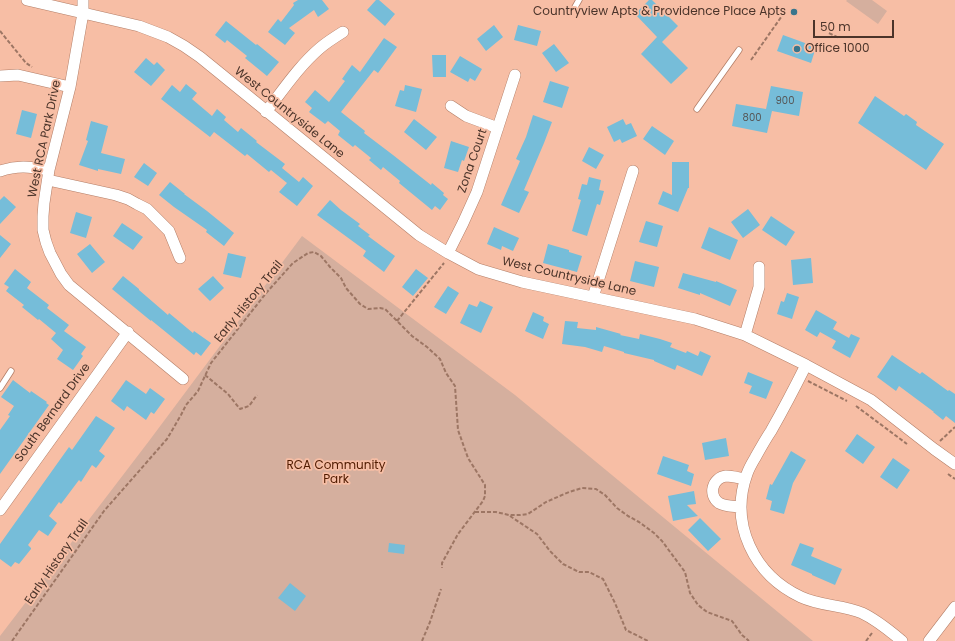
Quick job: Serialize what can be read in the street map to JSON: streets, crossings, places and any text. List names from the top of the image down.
{
  "streets": {
    "street": [
      "West Countryside Lane",
      "West RCA Park Drive",
      "Zona Court",
      "South Bernard Drive"
    ],
    "path": ["Early History Trail"]
  },
  "crossings": [
    ["West Countryside Lane", "West RCA Park Drive"],
    ["West Countryside Lane", "Zona Court"],
    ["West RCA Park Drive", "South Bernard Drive"]
  ],
  "parks": ["RCA Community Park"],
  "places": ["Countryview Apts & Providence Place Apts", "Office 1000"],
  "house_numbers": ["900", "800"],
  "scale_bar": "50 m"
}
